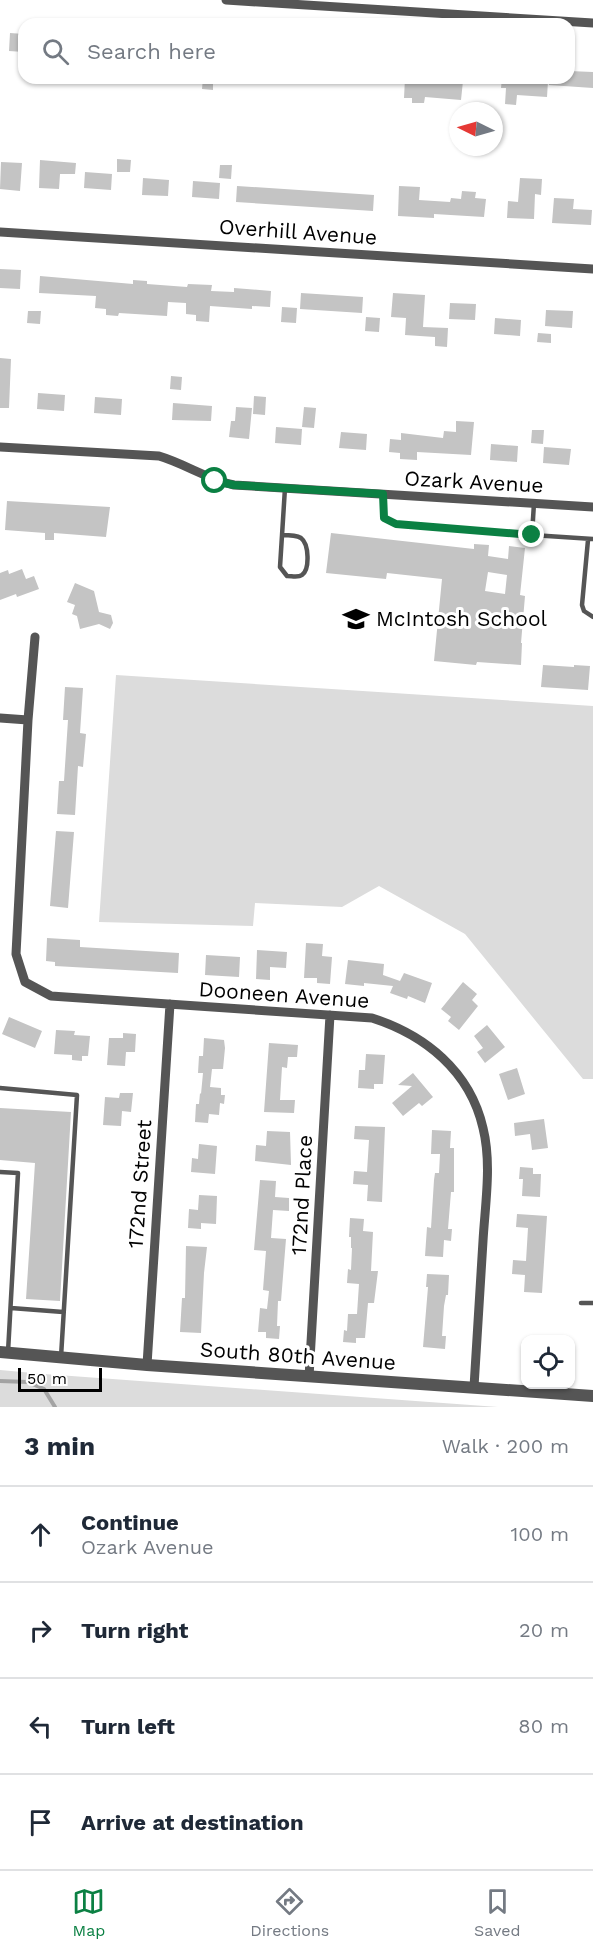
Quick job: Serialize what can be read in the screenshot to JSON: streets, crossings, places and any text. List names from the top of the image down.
{
  "streets": {
    "street": [
      "Overhill Avenue",
      "Ozark Avenue",
      "Dooneen Avenue",
      "172nd Street",
      "172nd Place",
      "South 80th Avenue"
    ]
  },
  "crossings": [
    ["Dooneen Avenue", "172nd Street"],
    ["Dooneen Avenue", "172nd Place"],
    ["Dooneen Avenue", "South 80th Avenue"],
    ["172nd Street", "South 80th Avenue"],
    ["172nd Place", "South 80th Avenue"]
  ],
  "places": {
    "school or university": ["McIntosh School"]
  },
  "scale_bar": "50 m",
  "north": "left",
  "page": {
    "search": "Search here",
    "scale": "50 m",
    "heading": ["3 min", "Walk · 200 m"],
    "list": [
      ["Continue", "Ozark Avenue", "100 m"],
      ["Turn right", "20 m"],
      ["Turn left", "80 m"],
      "Arrive at destination"
    ],
    "nav": ["Map", "Directions", "Saved"]
  }
}
